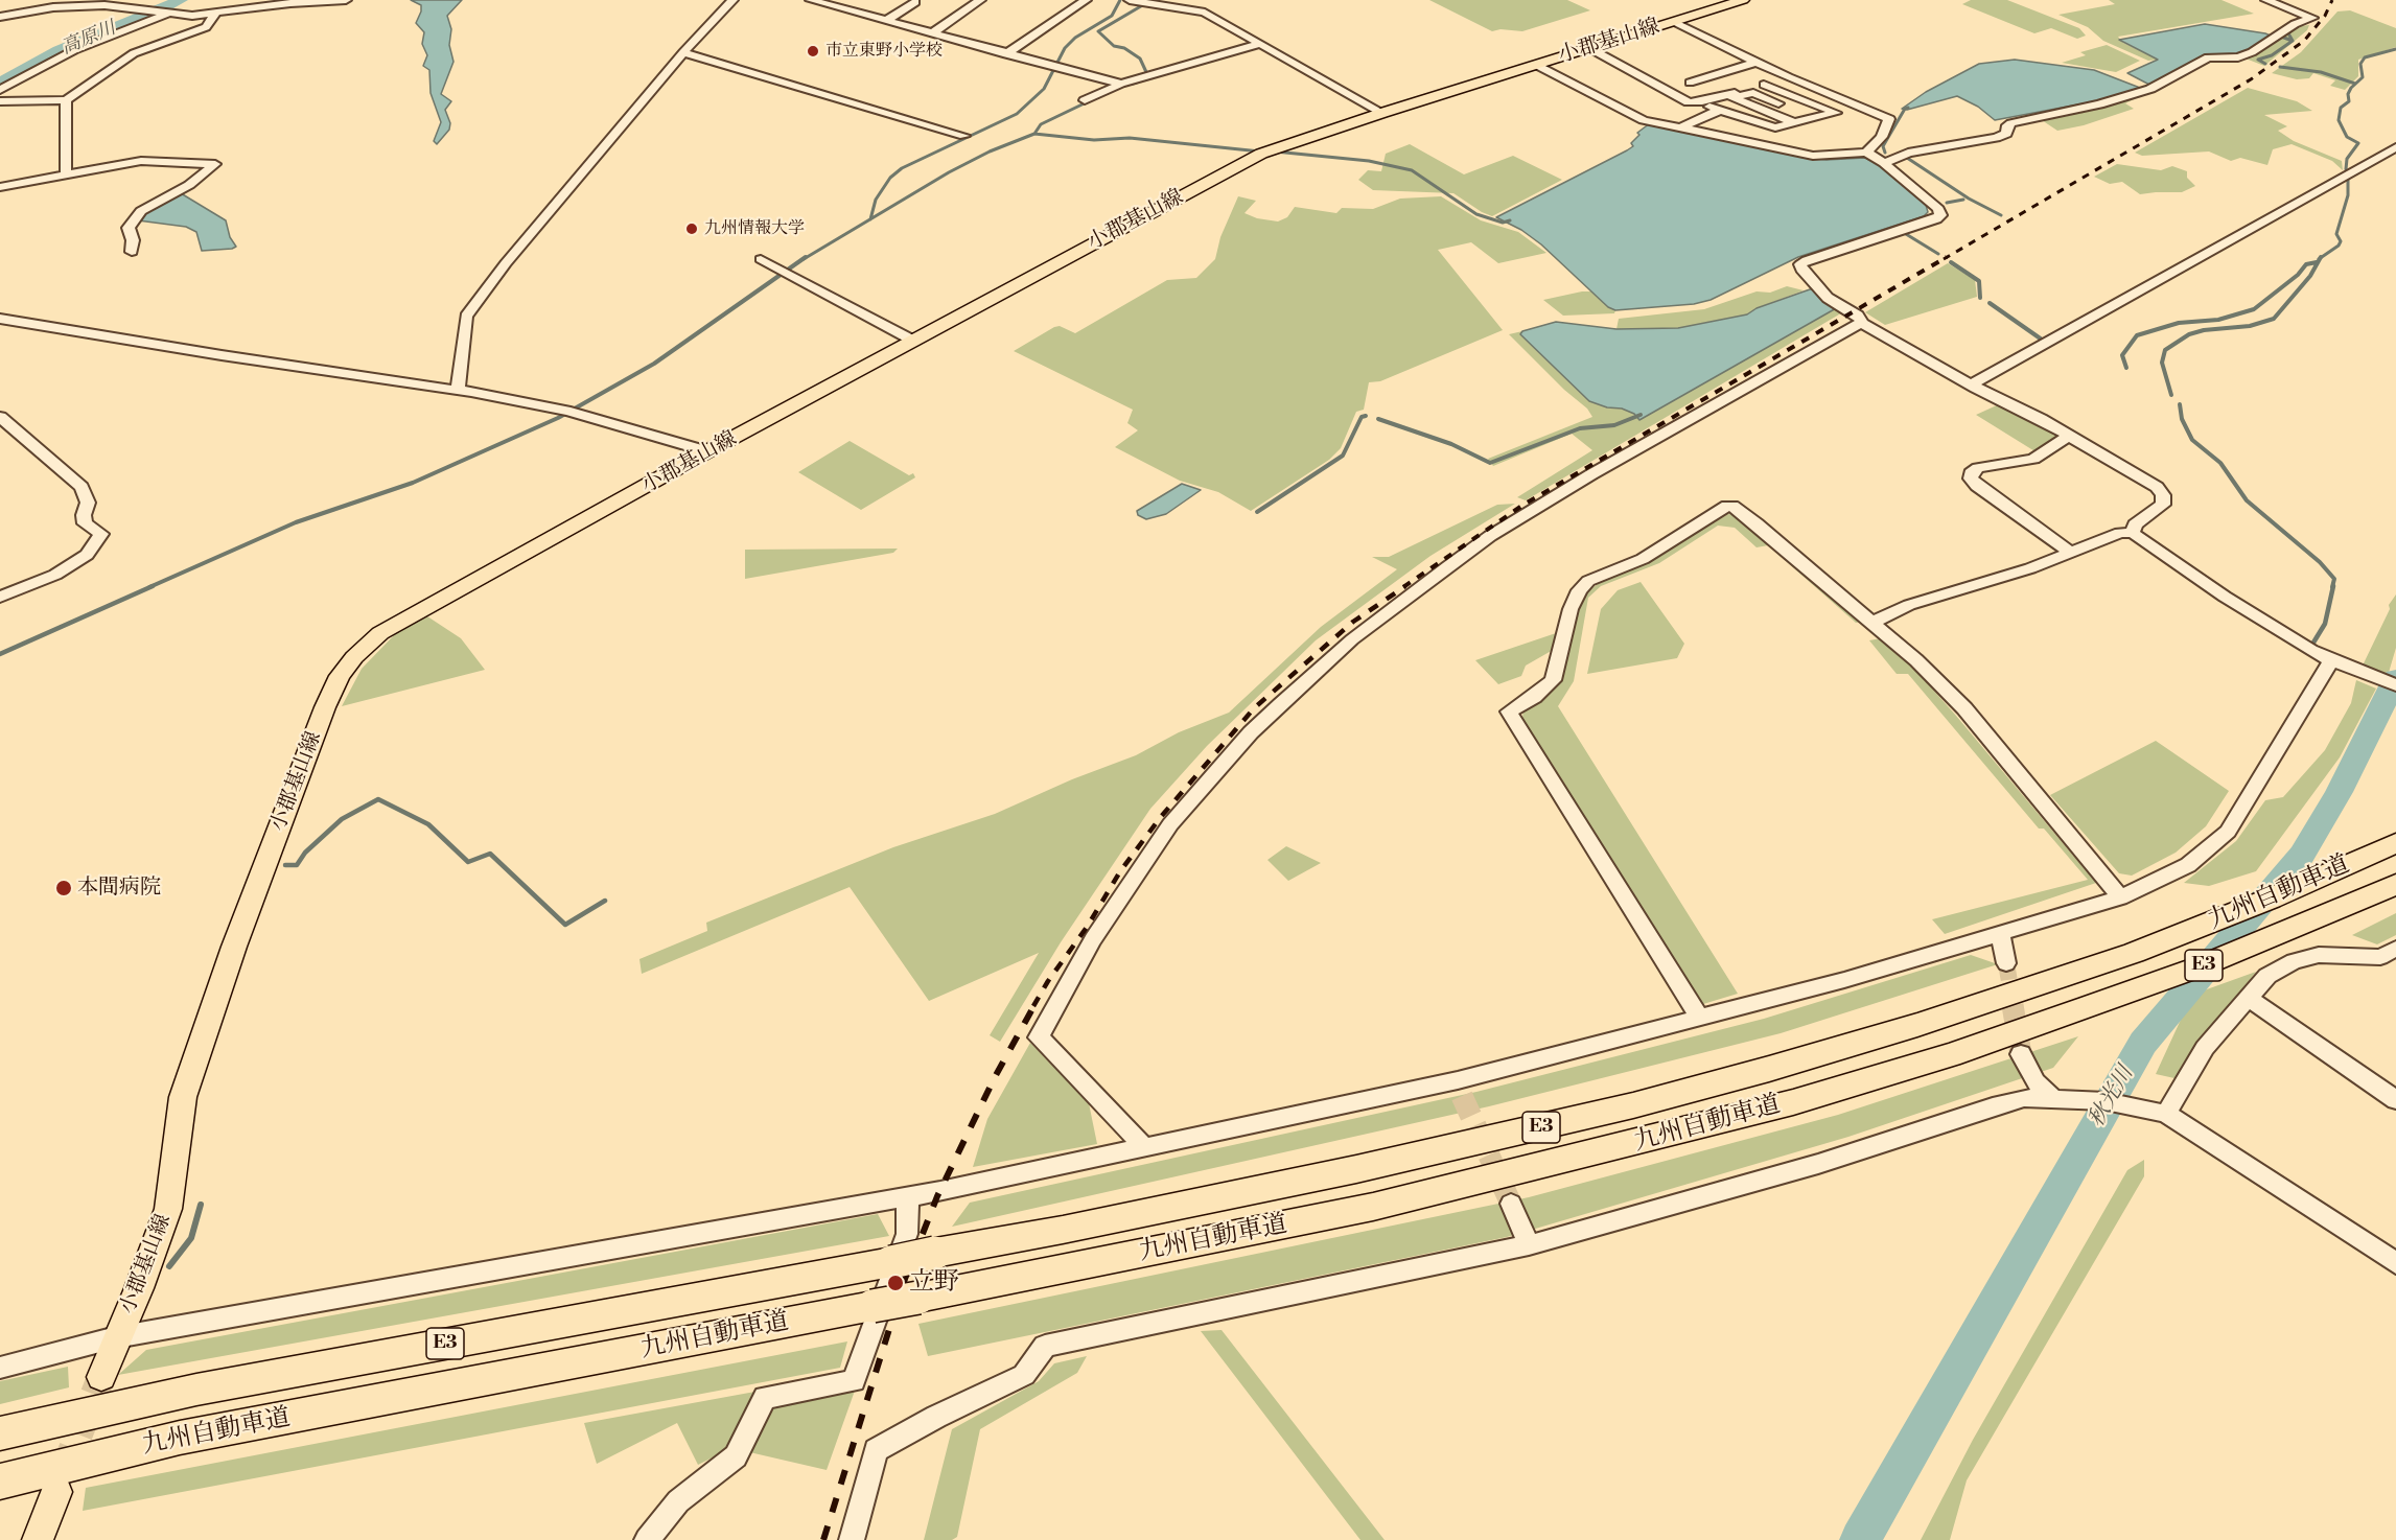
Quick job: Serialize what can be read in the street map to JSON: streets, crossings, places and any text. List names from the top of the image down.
{
  "streets": {
    "highway": ["九州自動車道", "E3"],
    "main road": ["小郡基山線"]
  },
  "water": ["高原川", "秋光川"],
  "places": [
    "市立東野小学校",
    "九州情報大学",
    "本間病院",
    "立野"
  ]
}
